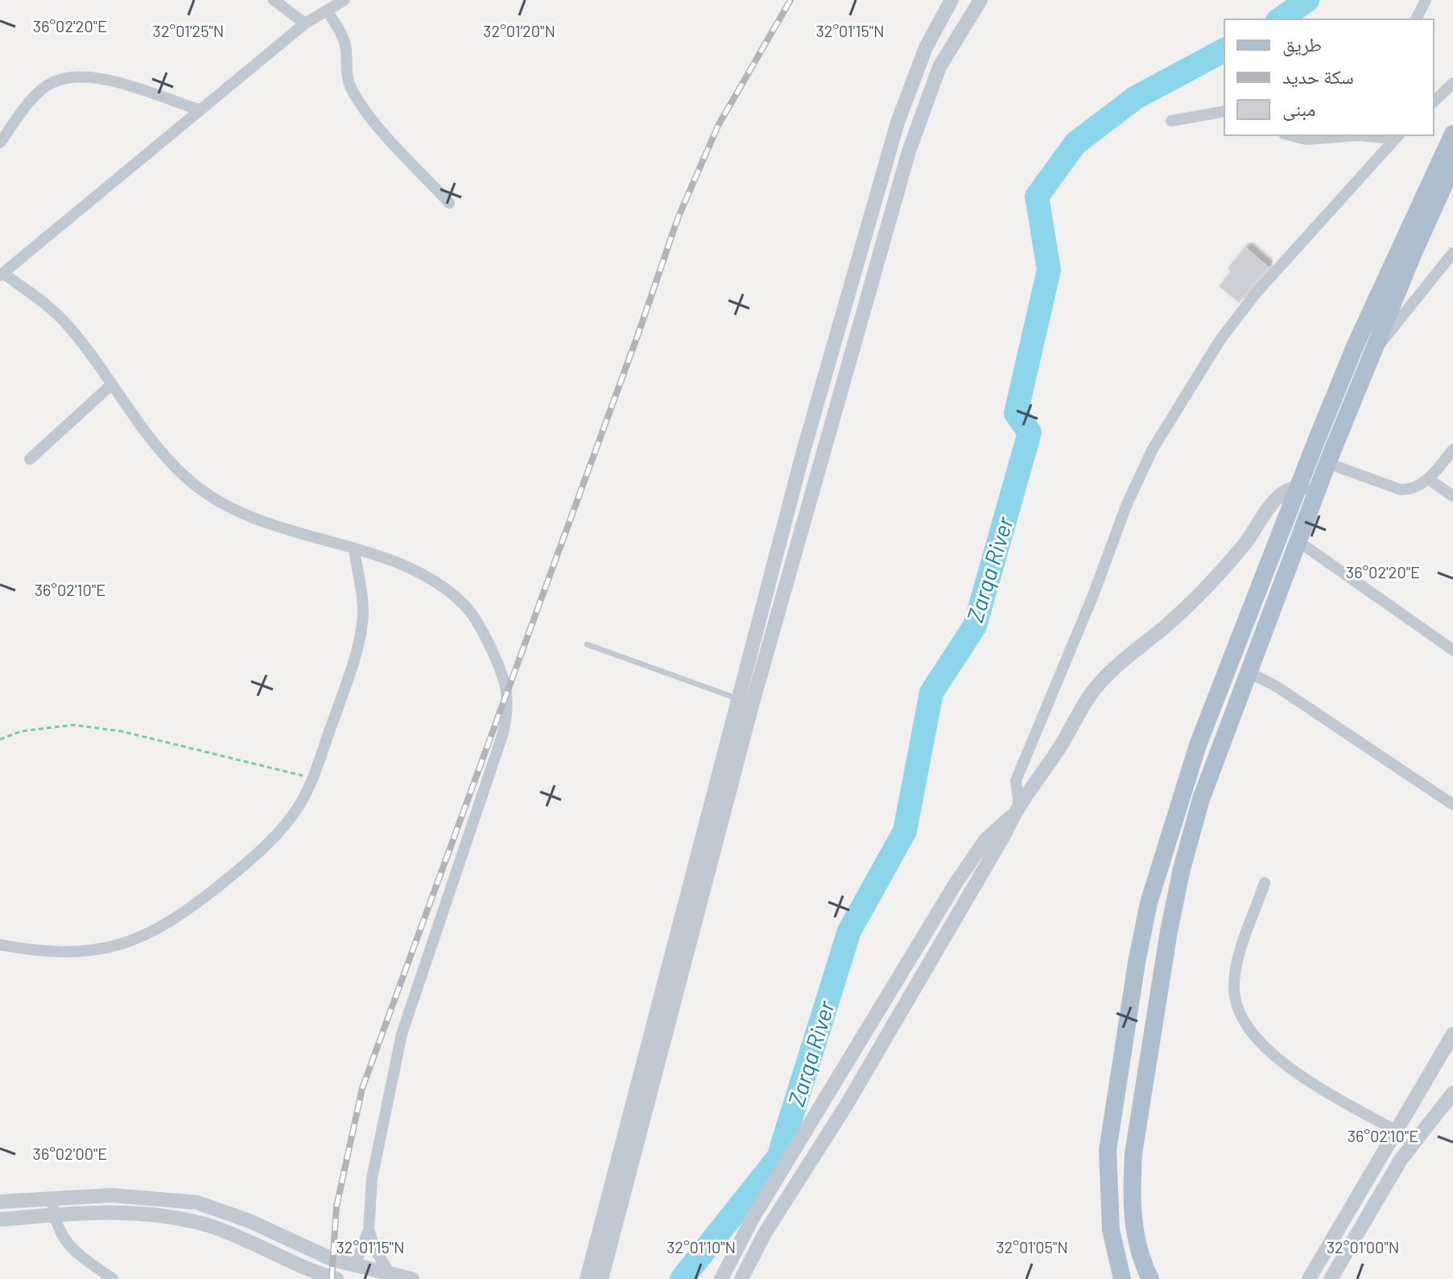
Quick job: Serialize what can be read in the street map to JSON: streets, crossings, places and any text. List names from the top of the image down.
{
  "water": ["Zarqa River"],
  "legend": ["طريق", "سكة حديد", "مبنى"],
  "coordinates": [
    "36°02'20\"E",
    "32°01'25\"N",
    "32°01'20\"N",
    "32°01'15\"N",
    "36°02'10\"E",
    "36°02'00\"E",
    "32°01'10\"N",
    "32°01'05\"N",
    "32°01'00\"N"
  ]
}
